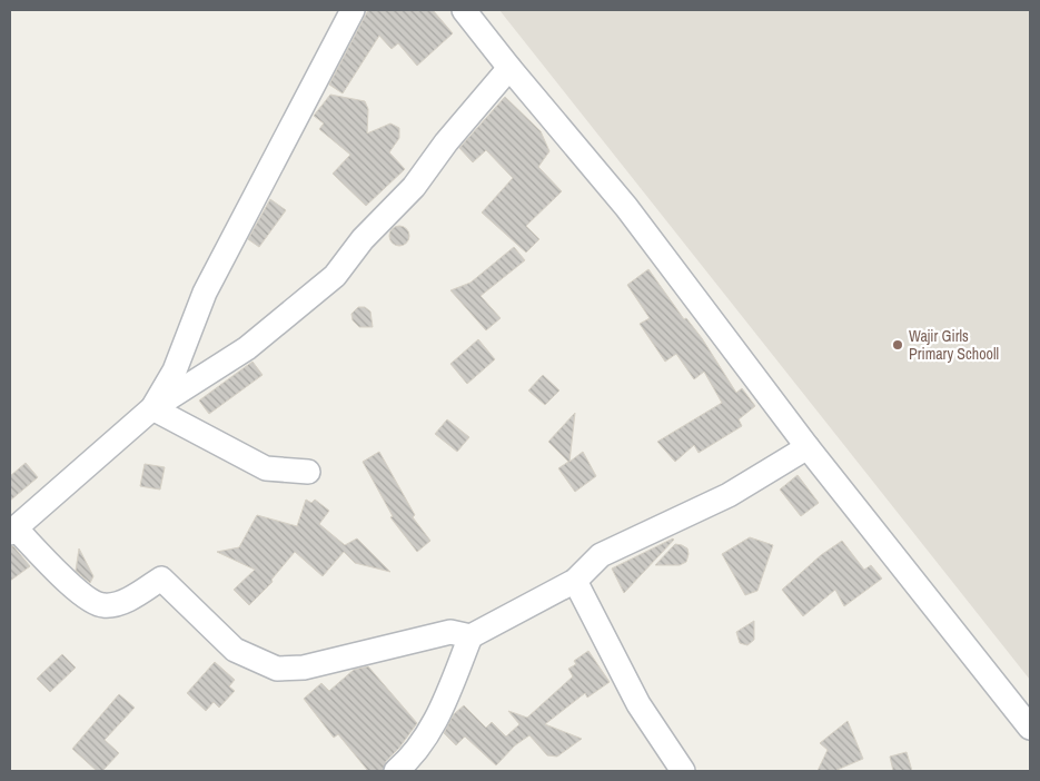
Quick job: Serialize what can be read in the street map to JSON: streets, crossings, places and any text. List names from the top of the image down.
{
  "places": ["Wajir Girls Primary Schooll"]
}
